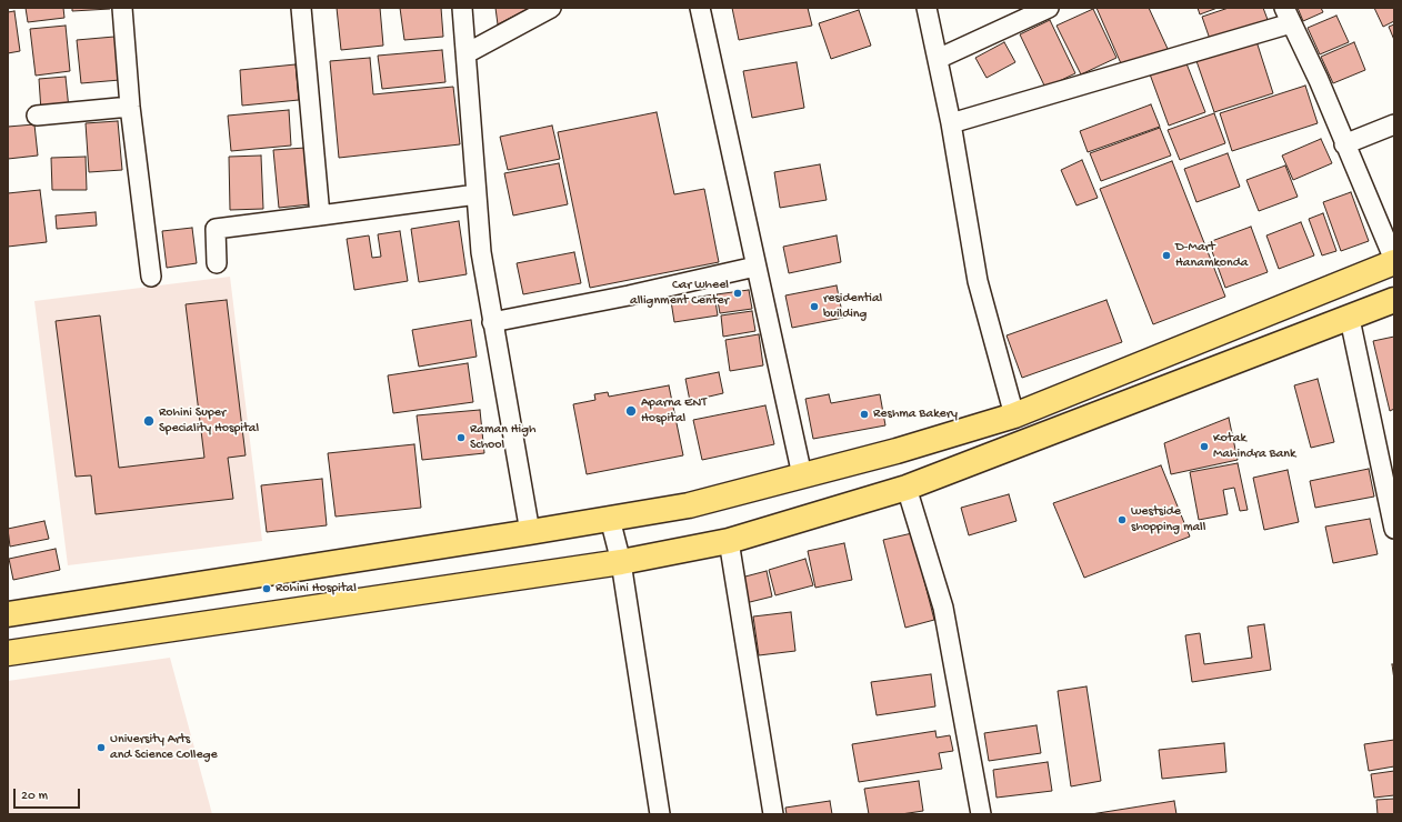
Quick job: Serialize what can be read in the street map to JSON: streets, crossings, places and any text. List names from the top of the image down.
{
  "places": [
    "D-Mart Hanamkonda",
    "Car wheel allignment Center",
    "residential building",
    "Aparna ENT Hospital",
    "Reshma Bakery",
    "Rohini Super Speciality Hospital",
    "Raman High School",
    "Kotak Mahindra Bank",
    "westside shopping mall",
    "Rohini Hospital",
    "University Arts and Science College"
  ],
  "scale_bar": "20 m"
}
